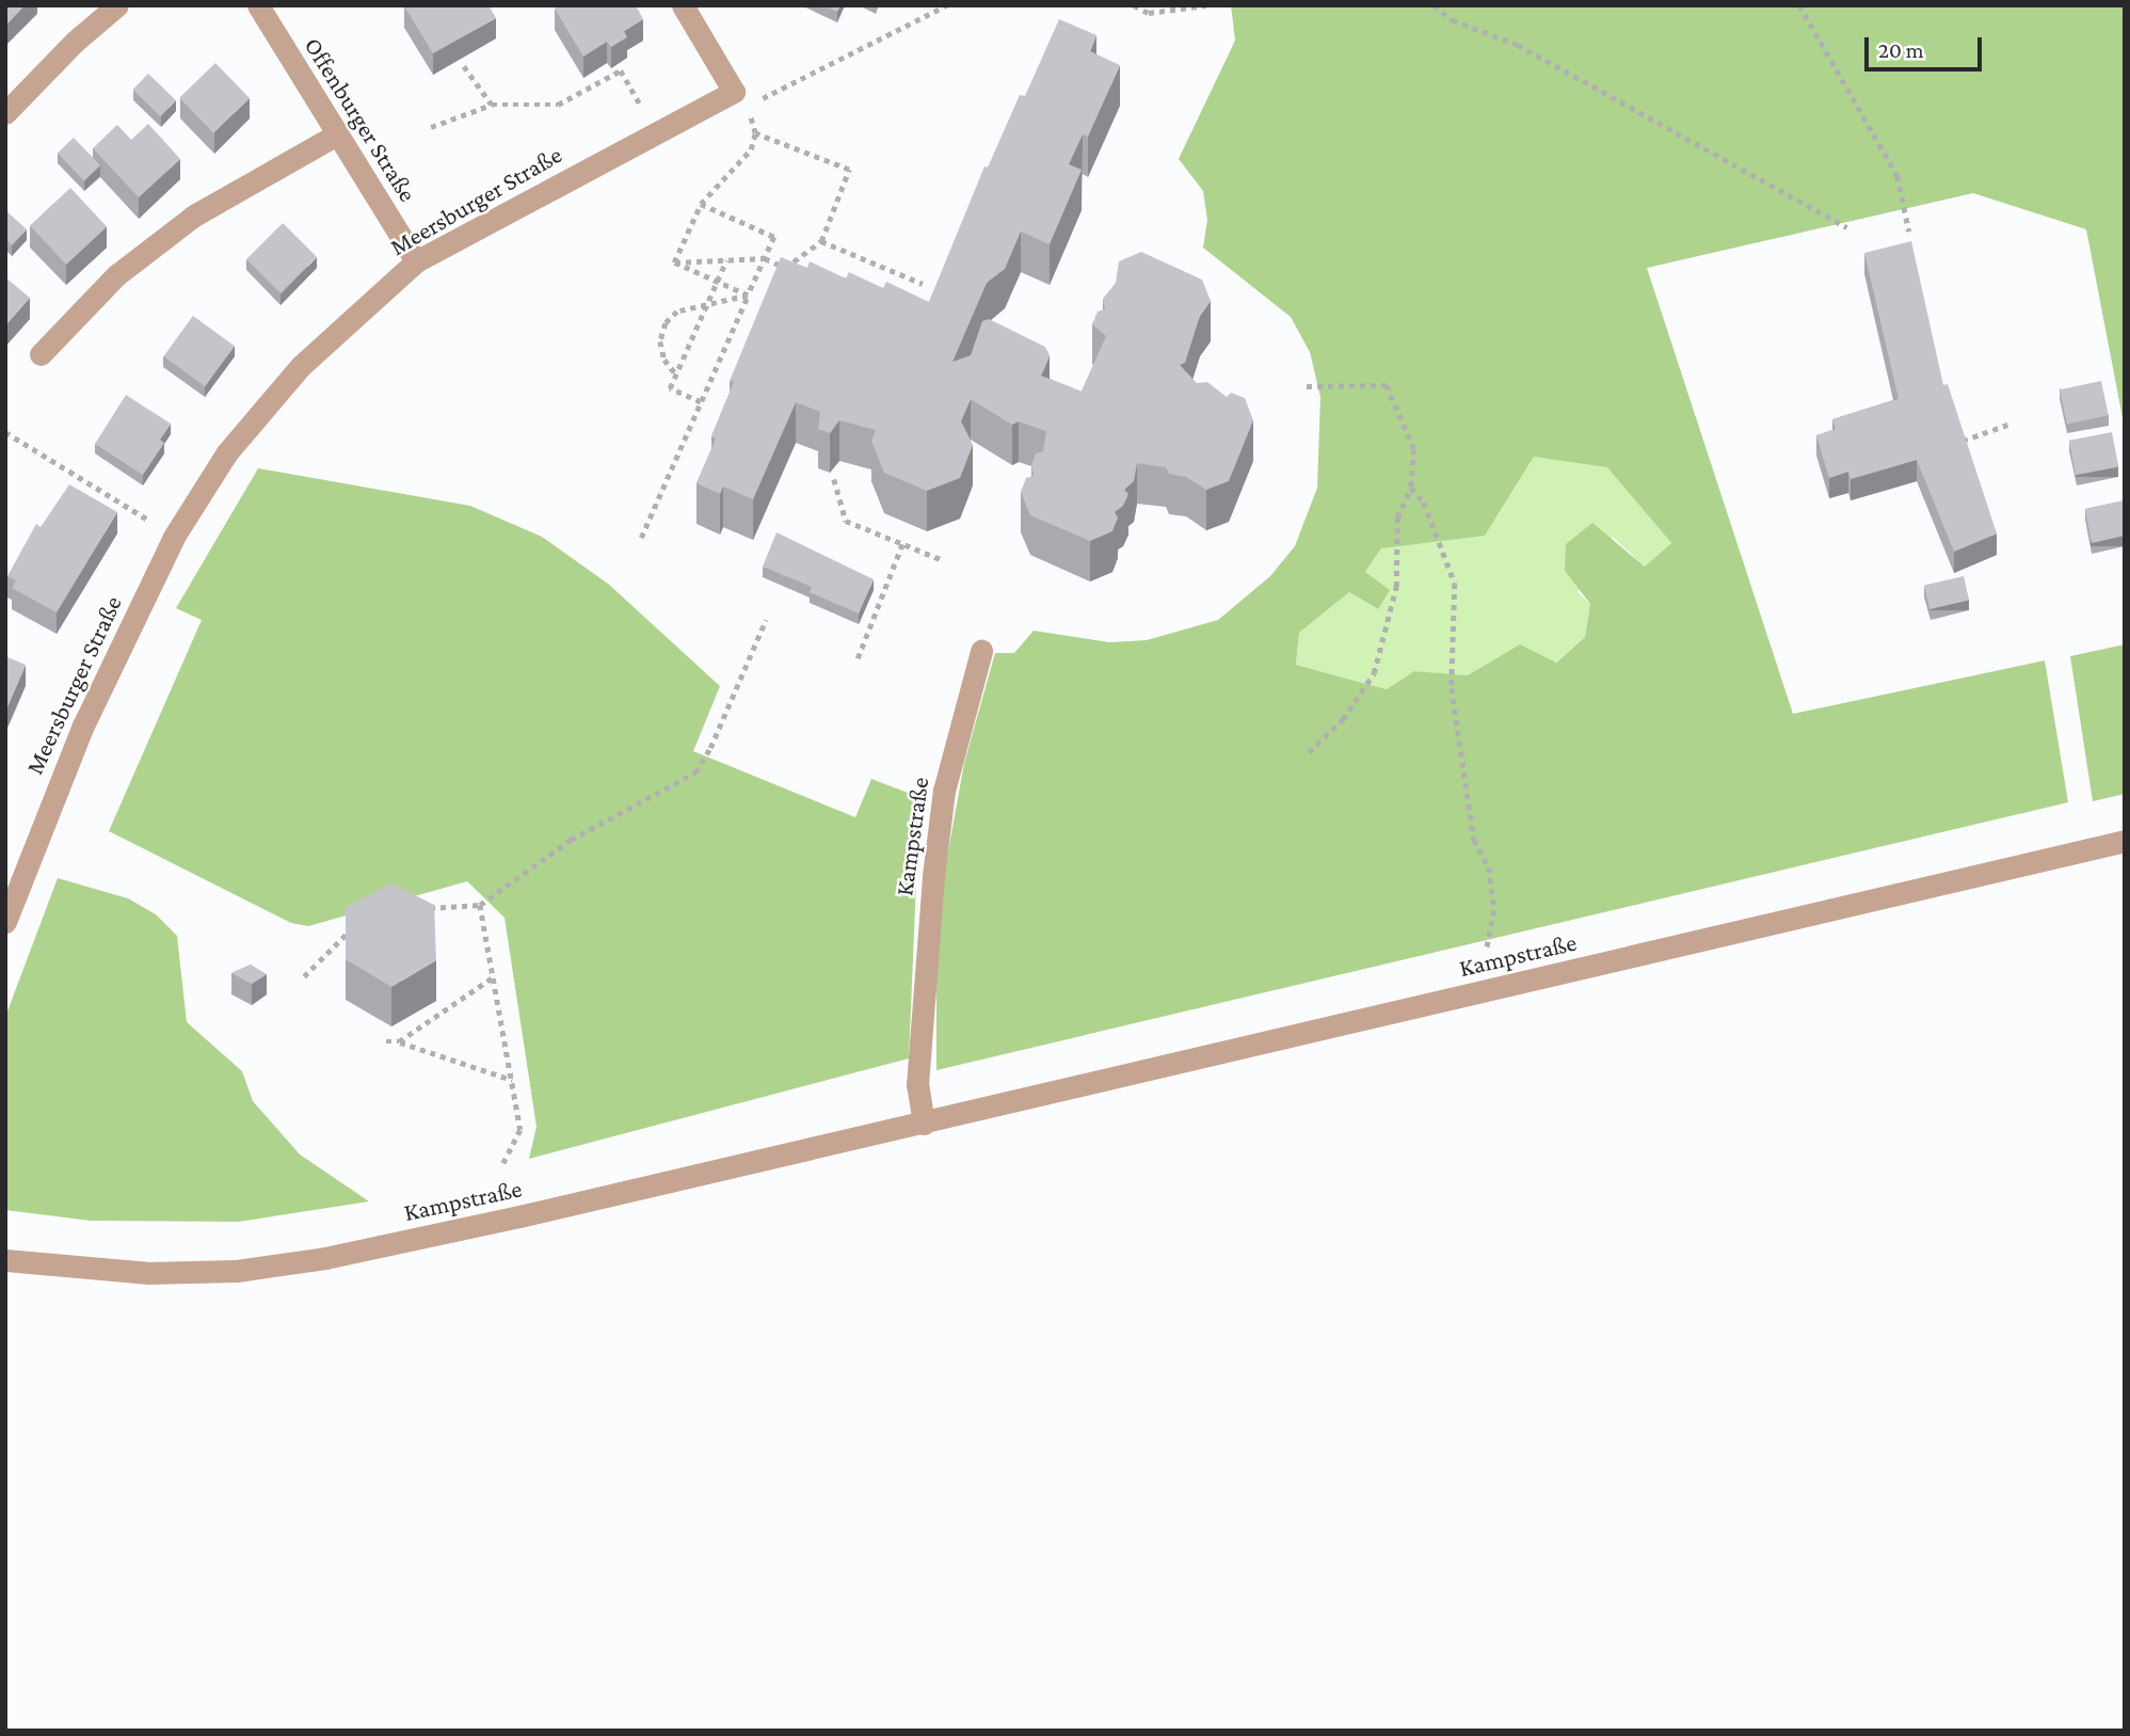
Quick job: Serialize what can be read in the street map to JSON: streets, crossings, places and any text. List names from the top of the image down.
{
  "streets": {
    "street": ["Offenburger Straße", "Meersburger Straße", "Kampstraße"]
  },
  "crossings": [
    ["Offenburger Straße", "Meersburger Straße"]
  ],
  "scale_bar": "20 m"
}
